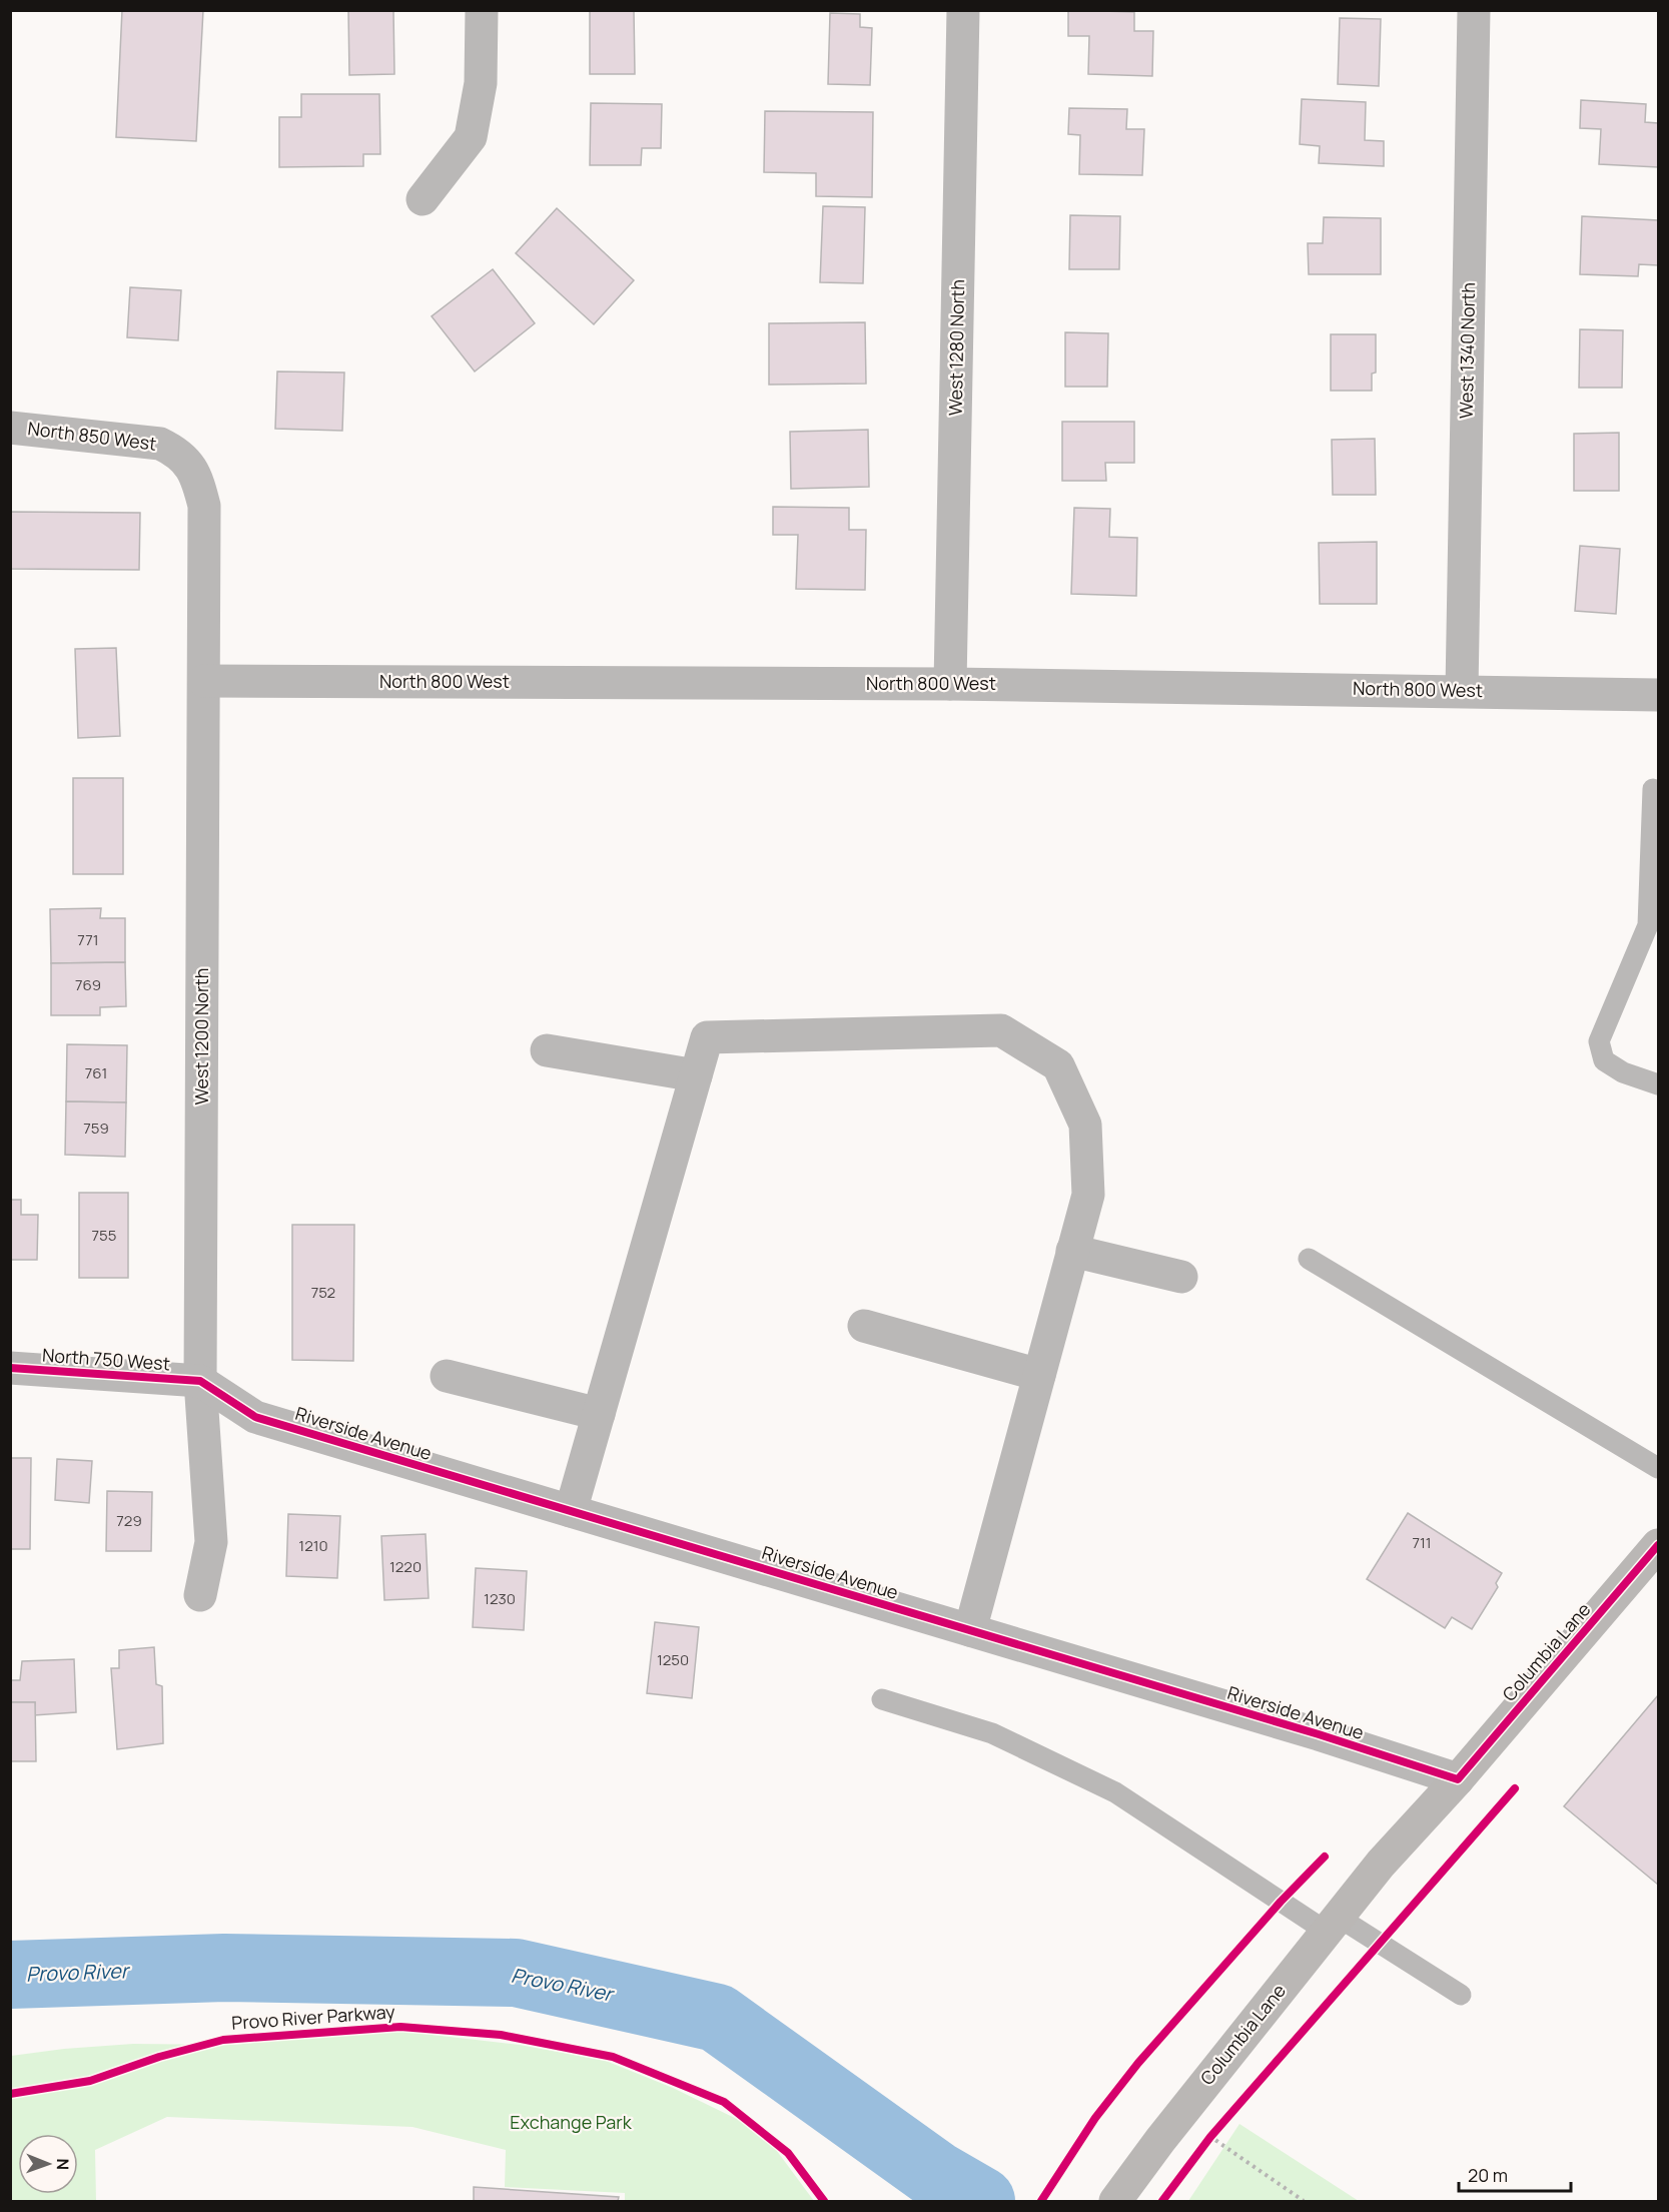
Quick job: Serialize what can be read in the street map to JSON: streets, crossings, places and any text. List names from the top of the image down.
{
  "streets": {
    "main road": ["Columbia Lane"],
    "street": [
      "West 1280 North",
      "West 1340 North",
      "North 850 West",
      "North 800 West",
      "West 1200 North",
      "North 750 West",
      "Riverside Avenue"
    ],
    "cycle path": ["Provo River Parkway"]
  },
  "crossings": [
    ["West 1280 North", "North 800 West"],
    ["West 1340 North", "North 800 West"],
    ["North 850 West", "West 1200 North"],
    ["North 800 West", "West 1200 North"],
    ["West 1200 North", "North 750 West"],
    ["West 1200 North", "Riverside Avenue"],
    ["North 750 West", "Riverside Avenue"],
    ["Riverside Avenue", "Columbia Lane"]
  ],
  "water": ["Provo River"],
  "parks": ["Exchange Park"],
  "house_numbers": [
    "771",
    "769",
    "761",
    "759",
    "755",
    "752",
    "729",
    "711",
    "1210",
    "1220",
    "1230",
    "1250"
  ],
  "scale_bar": "20 m",
  "north": "right"
}
